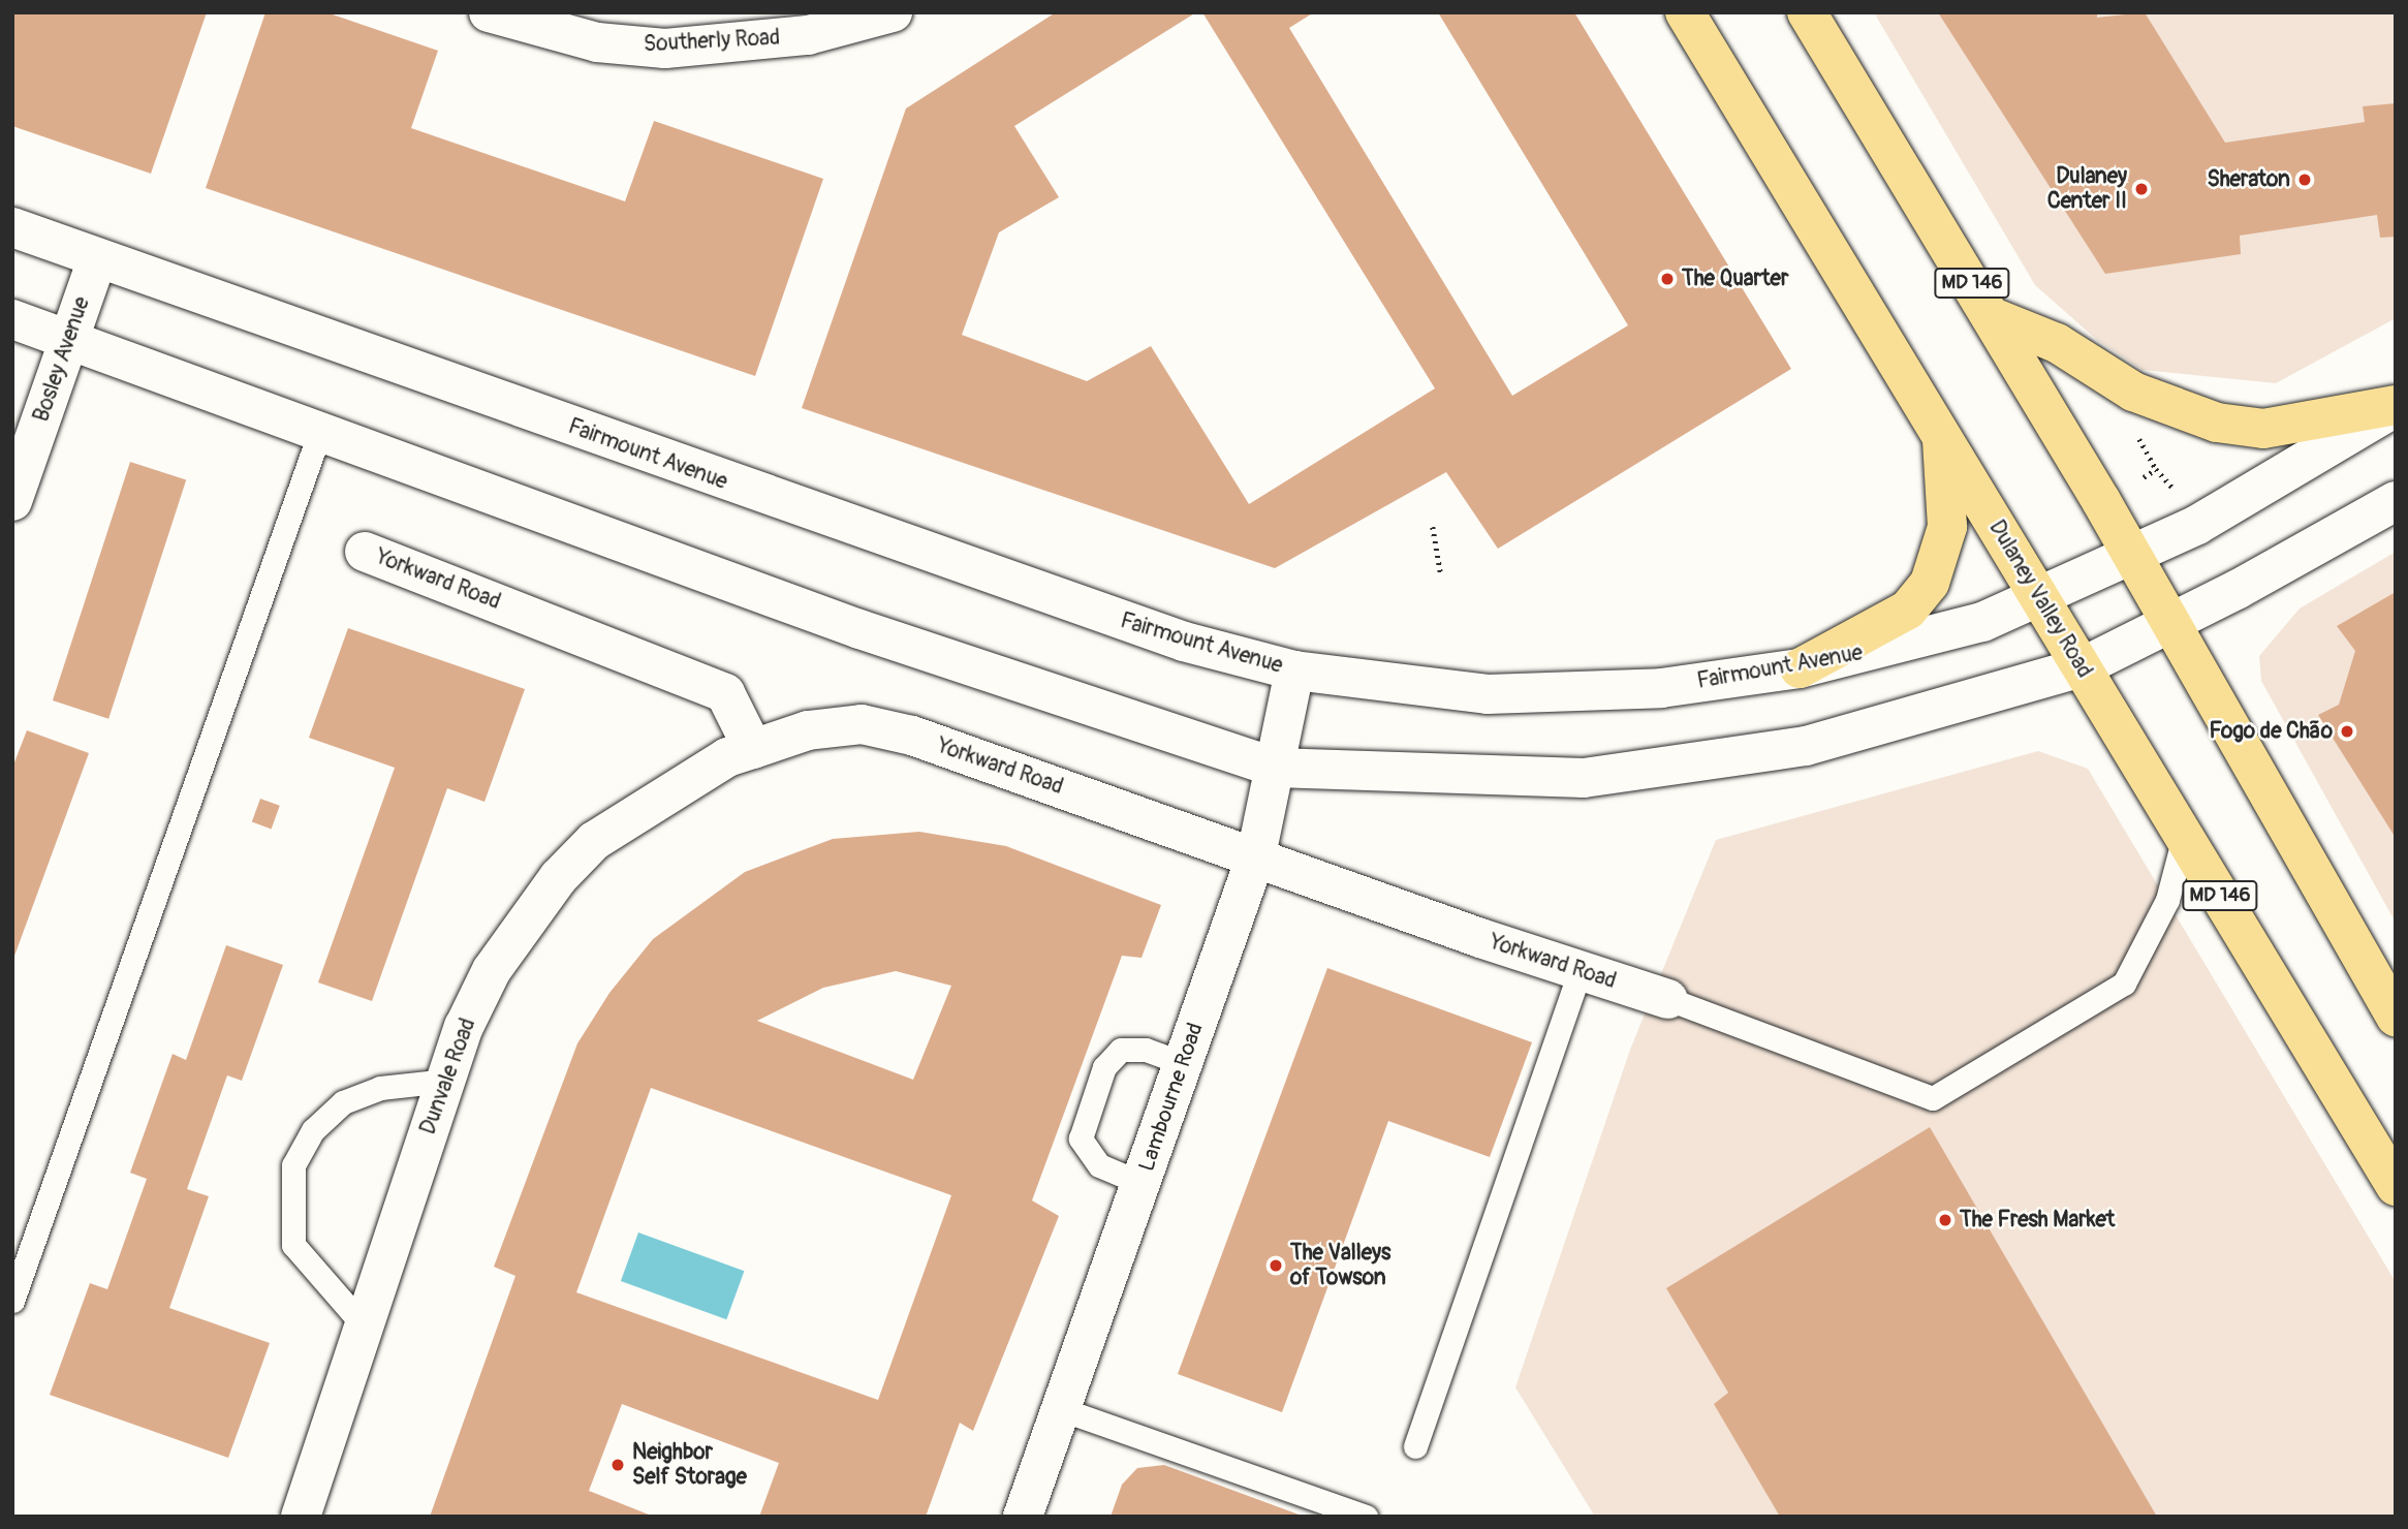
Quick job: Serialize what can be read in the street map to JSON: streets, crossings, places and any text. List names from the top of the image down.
{
  "streets": {
    "main road": [
      "Southerly Road",
      "MD 146",
      "Bosley Avenue",
      "Fairmount Avenue",
      "Yorkward Road",
      "Dulaney Valley Road",
      "Dunvale Road",
      "Lambourne Road"
    ]
  },
  "crossings": [
    ["MD 146", "Fairmount Avenue"],
    ["Bosley Avenue", "Fairmount Avenue"],
    ["Fairmount Avenue", "Dulaney Valley Road"],
    ["Fairmount Avenue", "Lambourne Road"],
    ["Yorkward Road", "Dunvale Road"],
    ["Yorkward Road", "Lambourne Road"]
  ],
  "places": [
    "Sheraton",
    "Dulaney Center II",
    "The Quarter",
    "Fogo de Chão",
    "The Fresh Market",
    "The Valleys of Towson",
    "Neighbor Self Storage"
  ]
}
